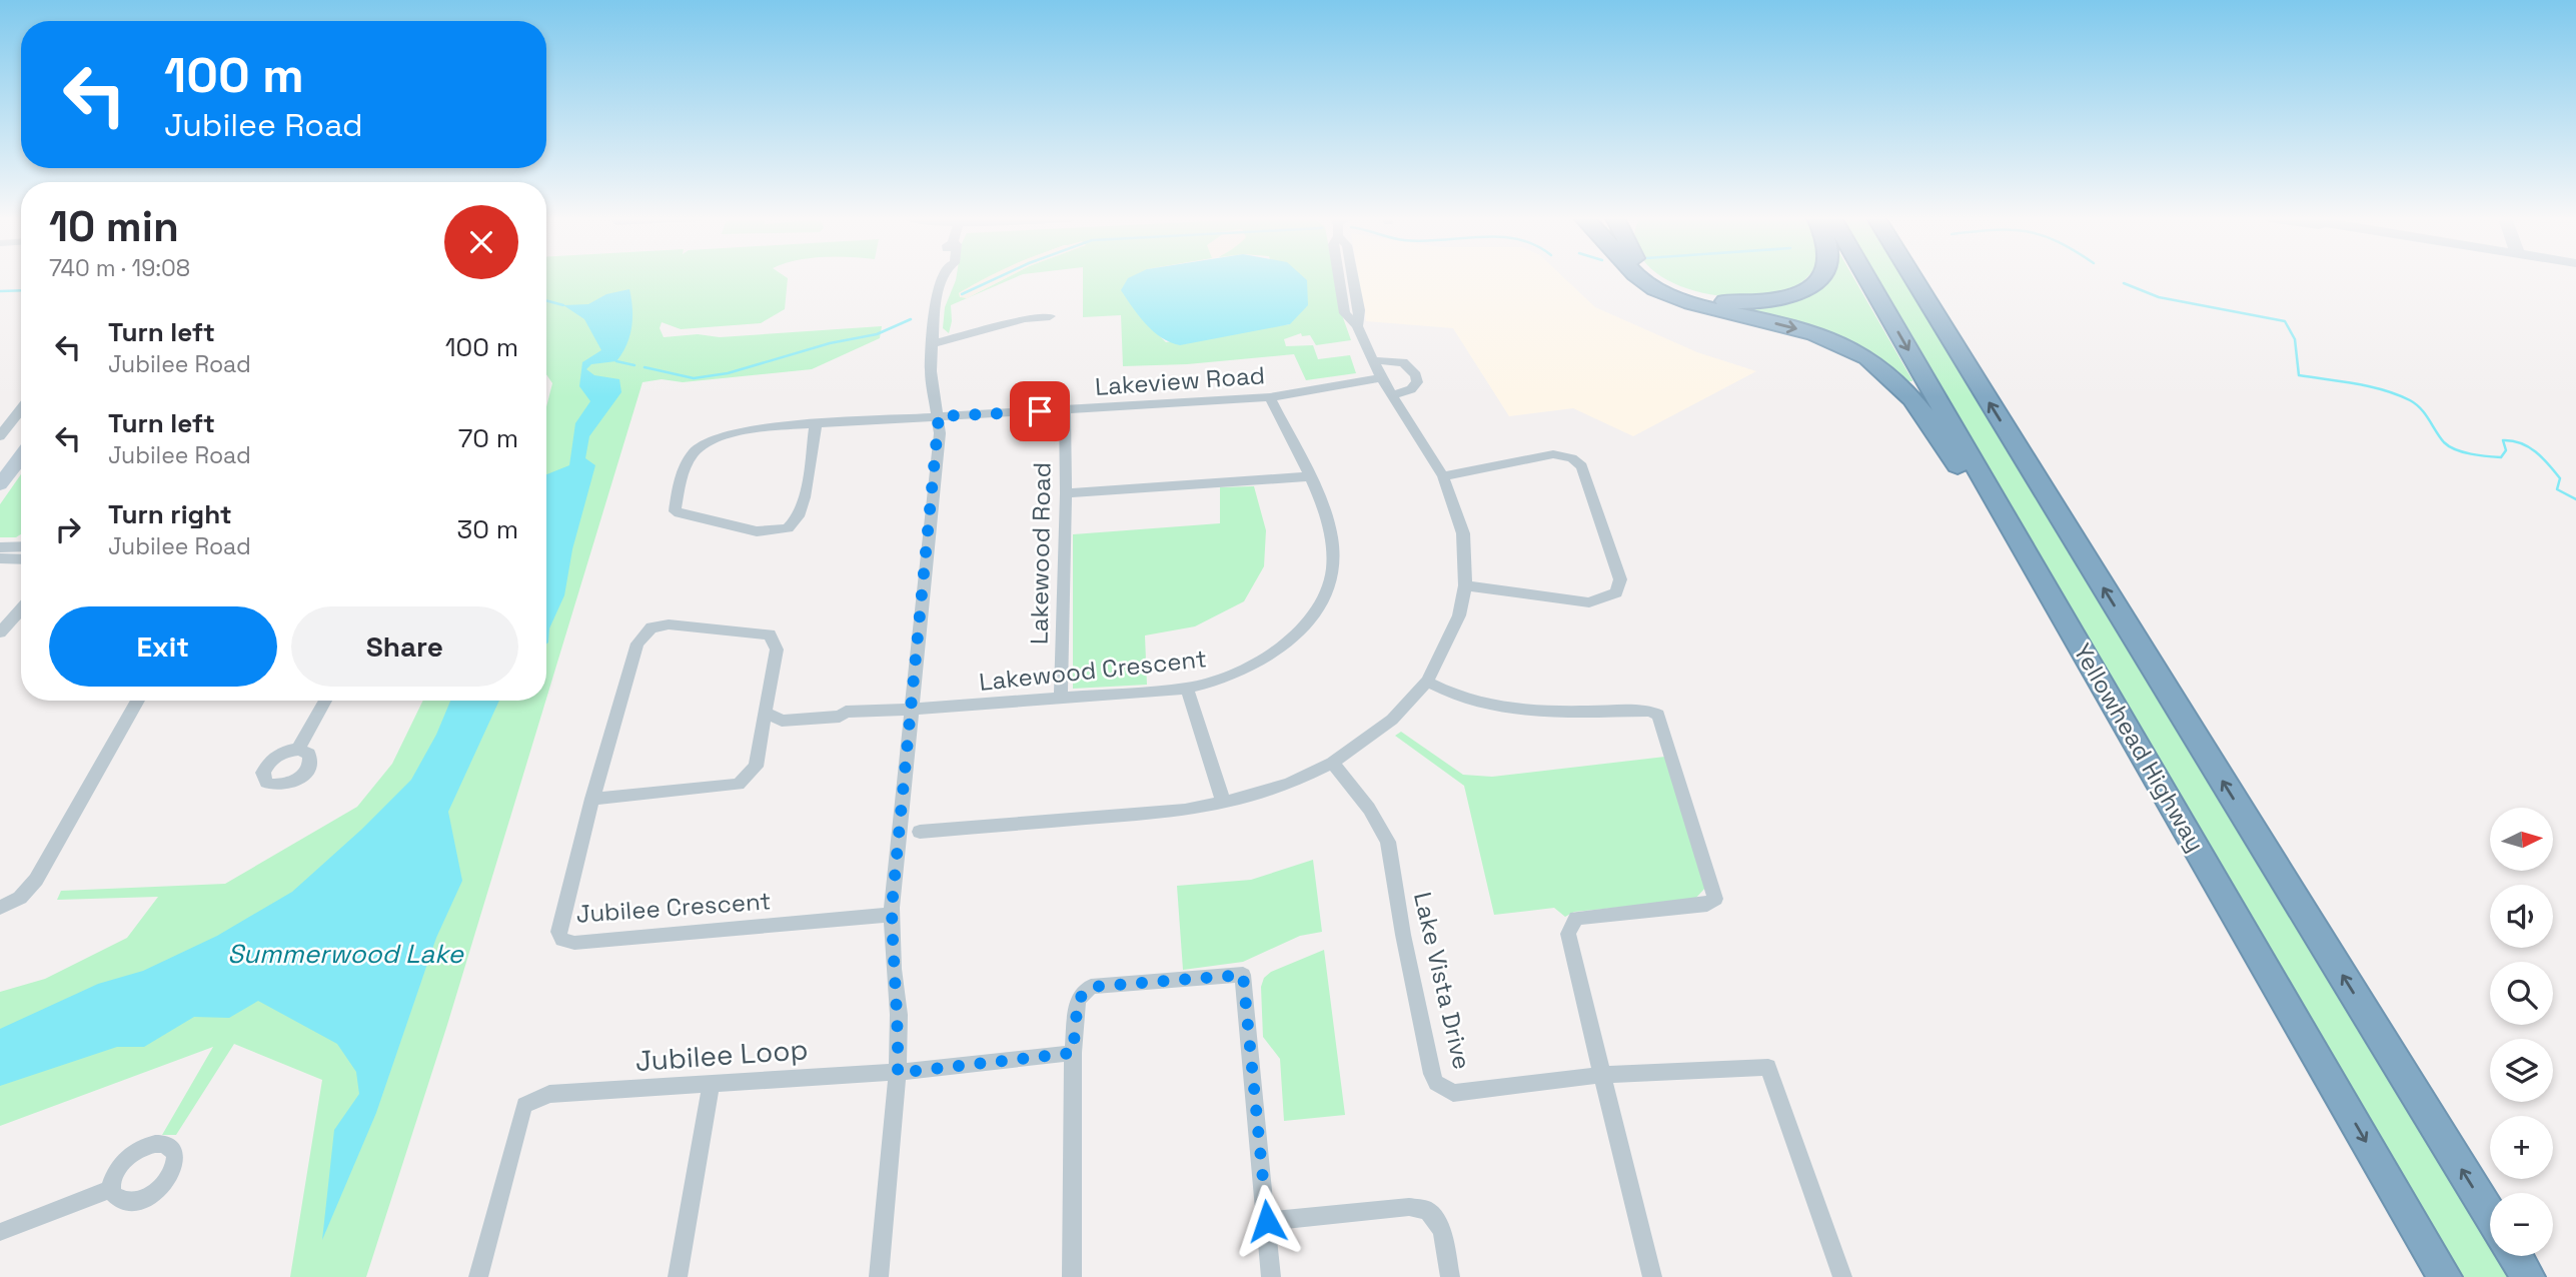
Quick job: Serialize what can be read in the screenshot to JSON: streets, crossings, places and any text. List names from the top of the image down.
{
  "streets": {
    "highway": ["Yellowhead Highway"],
    "street": [
      "Lakeview Road",
      "Lakewood Road",
      "Lakewood Crescent",
      "Jubilee Crescent",
      "Lake Vista Drive",
      "Jubilee Loop"
    ]
  },
  "crossings": [
    ["Lakeview Road", "Lakewood Road"],
    ["Lakeview Road", "Lakewood Crescent"],
    ["Lakewood Road", "Lakewood Crescent"]
  ],
  "water": ["Summerwood Lake"],
  "north": "right",
  "page": {
    "turn": ["100 m", "Jubilee Road"],
    "heading": ["10 min", "740 m · 19:08"],
    "list": [
      {
        "name": "Turn left",
        "note": "Jubilee Road",
        "value": "100 m"
      },
      {
        "name": "Turn left",
        "note": "Jubilee Road",
        "value": "70 m"
      },
      {
        "name": "Turn right",
        "note": "Jubilee Road",
        "value": "30 m"
      }
    ],
    "buttons": ["Exit", "Share"],
    "map_buttons": ["+", "−"]
  }
}
